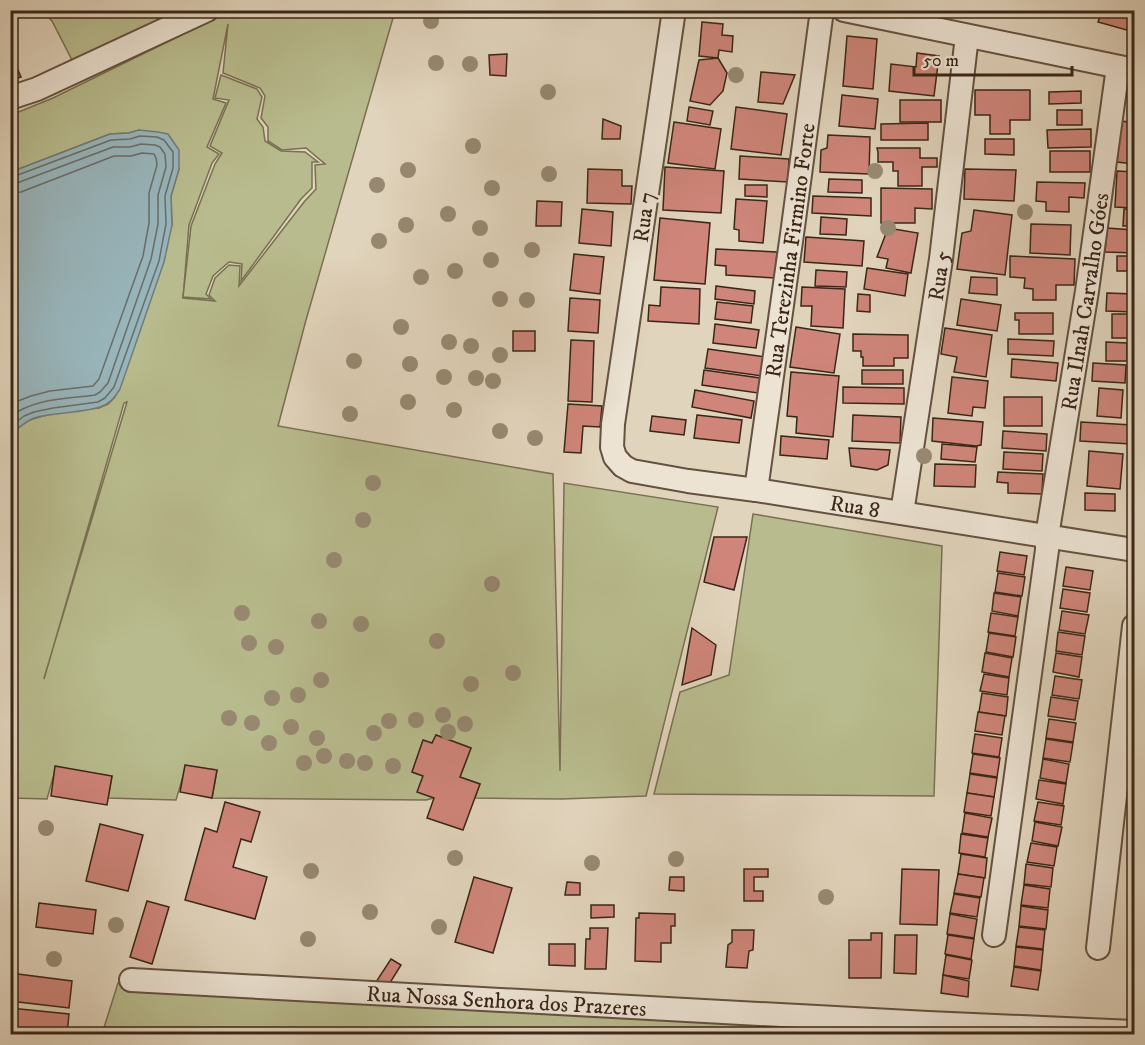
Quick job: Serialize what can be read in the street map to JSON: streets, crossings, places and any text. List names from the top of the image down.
{
  "streets": {
    "street": [
      "Rua 7",
      "Rua Terezinha Firmino Forte",
      "Rua 5",
      "Rua Ilnah Carvalho Góes",
      "Rua 8",
      "Rua Nossa Senhora dos Prazeres"
    ]
  },
  "crossings": [
    ["Rua 7", "Rua 8"],
    ["Rua Terezinha Firmino Forte", "Rua 8"],
    ["Rua 5", "Rua 8"],
    ["Rua Ilnah Carvalho Góes", "Rua 8"]
  ],
  "scale_bar": "50 m"
}
